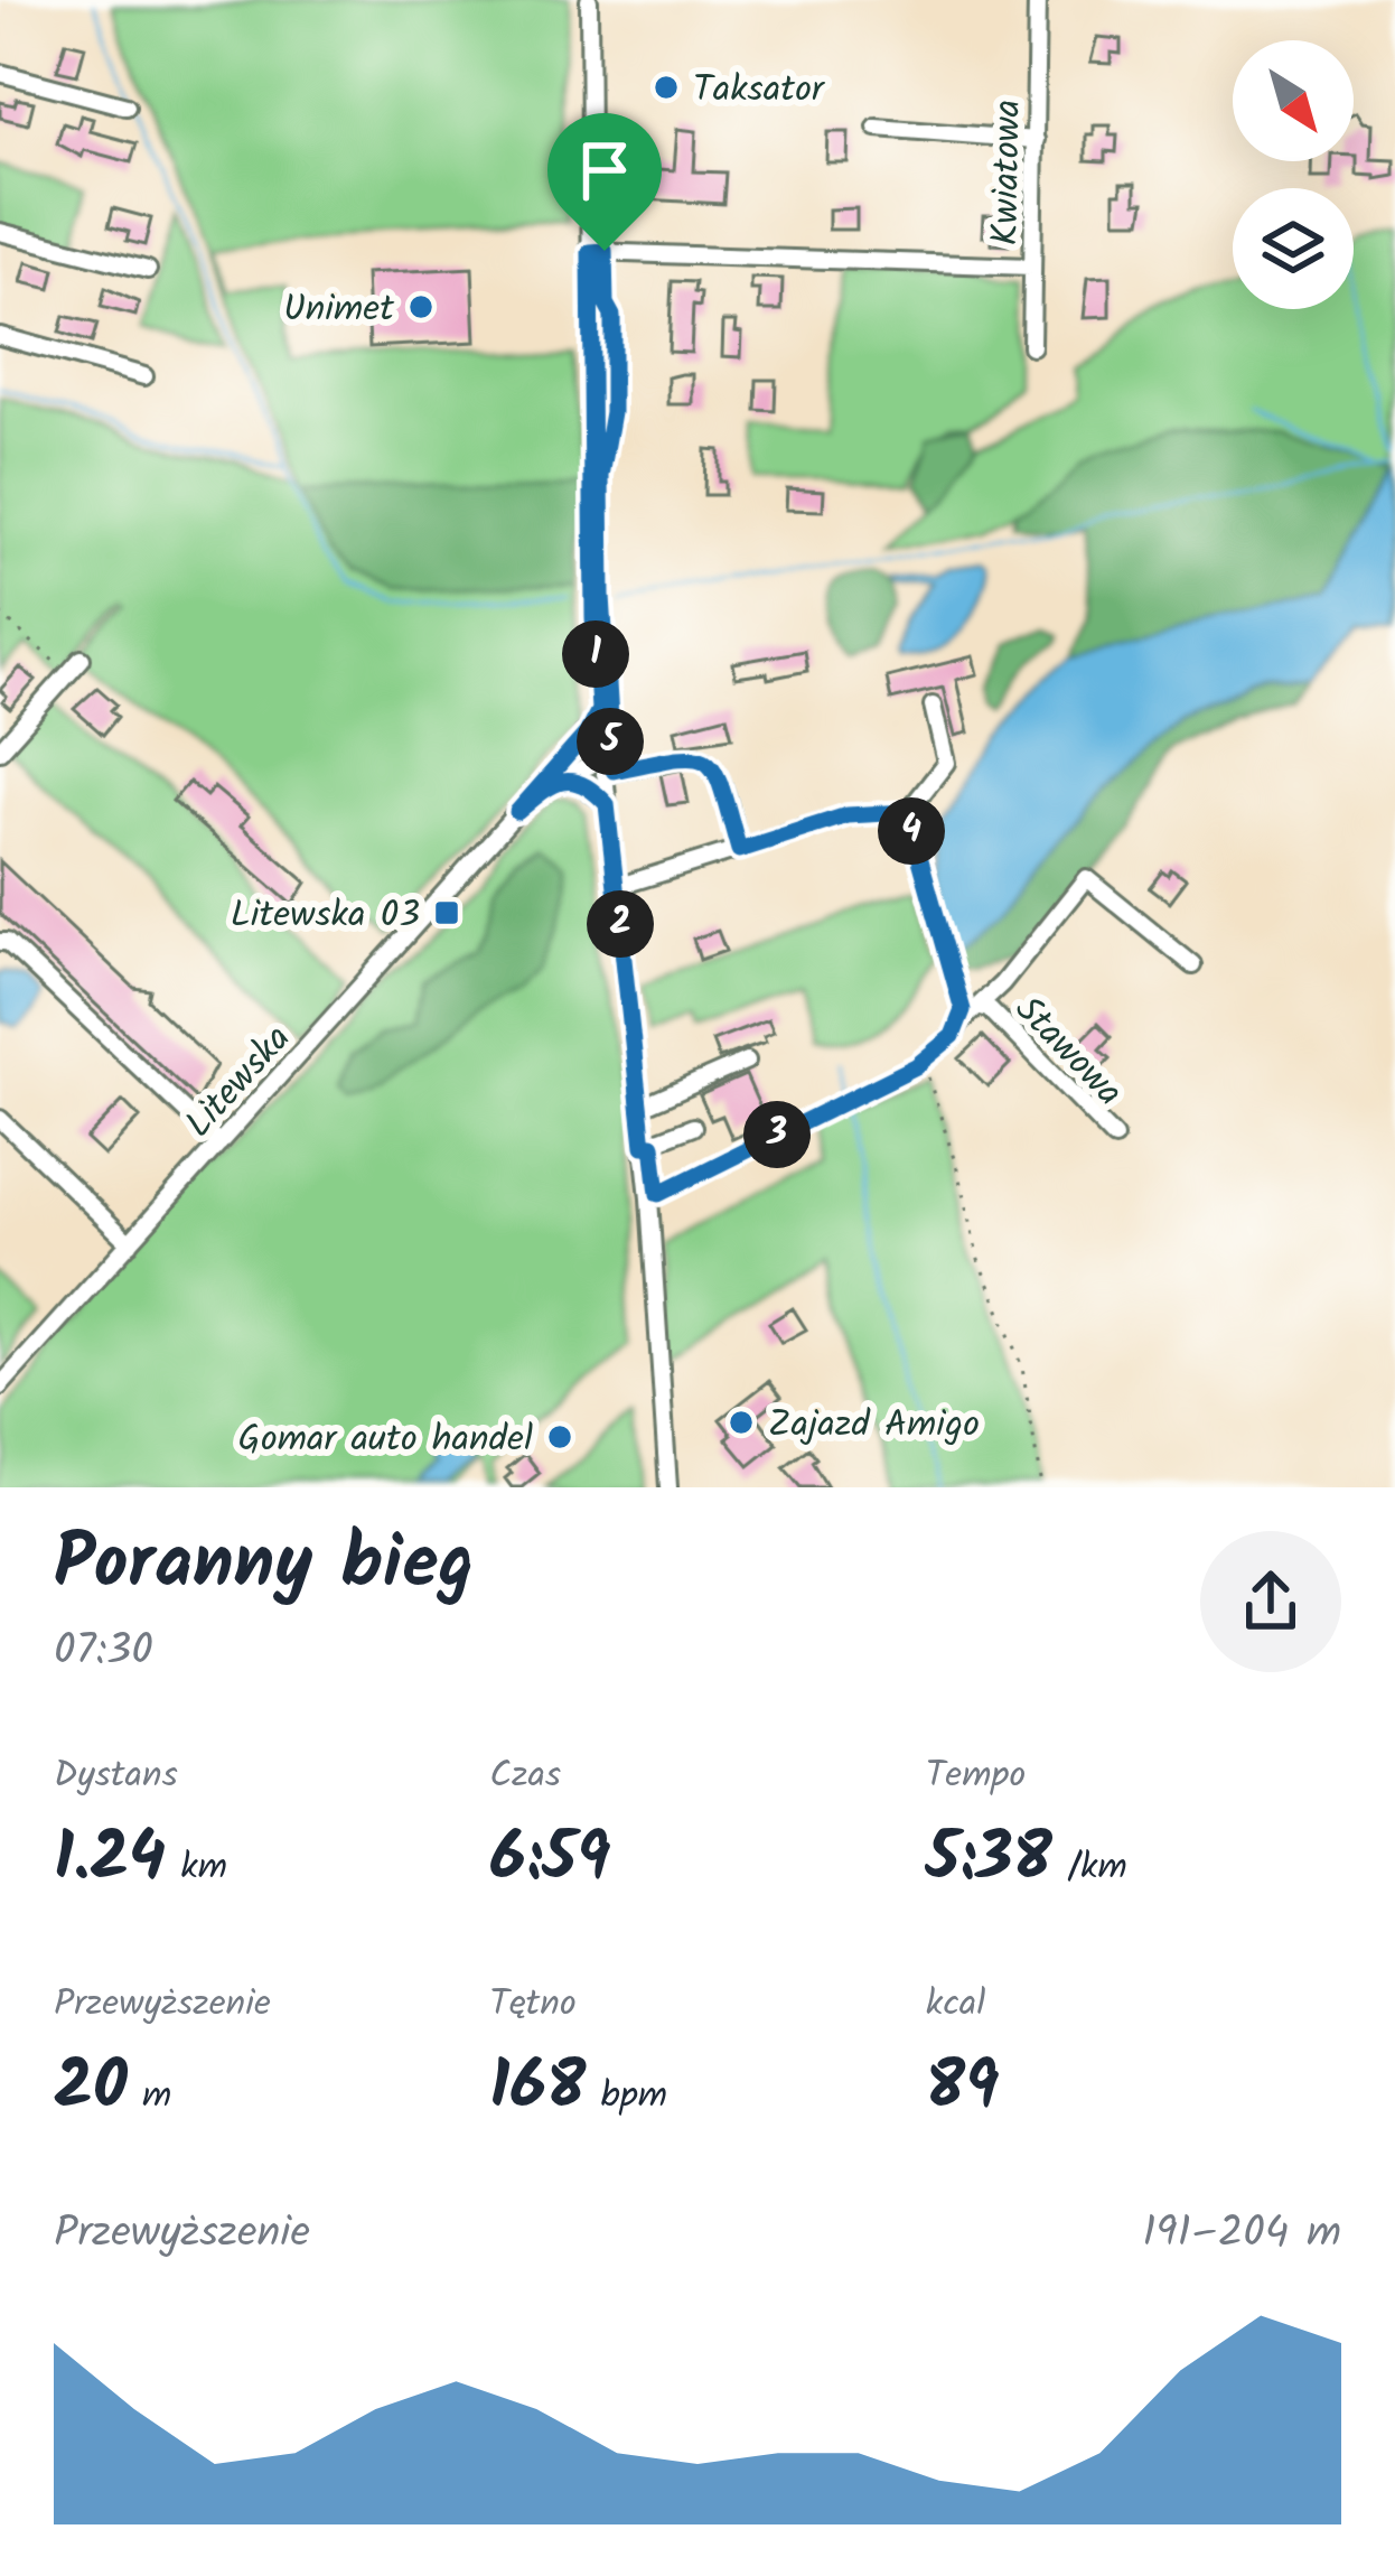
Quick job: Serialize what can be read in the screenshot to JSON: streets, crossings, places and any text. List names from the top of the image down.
{
  "streets": {
    "street": ["Kwiatowa", "Stawowa", "Litewska"]
  },
  "places": {
    "other": [
      "Taksator",
      "Unimet",
      "Zajazd Amigo",
      "Gomar auto handel"
    ],
    "transit": ["Litewska 03"]
  },
  "north": "bottom right",
  "page": {
    "pins": [
      "1",
      "5",
      "4",
      "2",
      "3"
    ],
    "heading": ["Poranny bieg", "07:30"],
    "stats": [
      ["Dystans", "1.24 km"],
      ["Czas", "6:59"],
      ["Tempo", "5:38 /km"],
      ["Przewyższenie", "20 m"],
      ["Tętno", "168 bpm"],
      ["kcal", "89"]
    ],
    "chart": ["Przewyższenie", "191–204 m"]
  }
}
